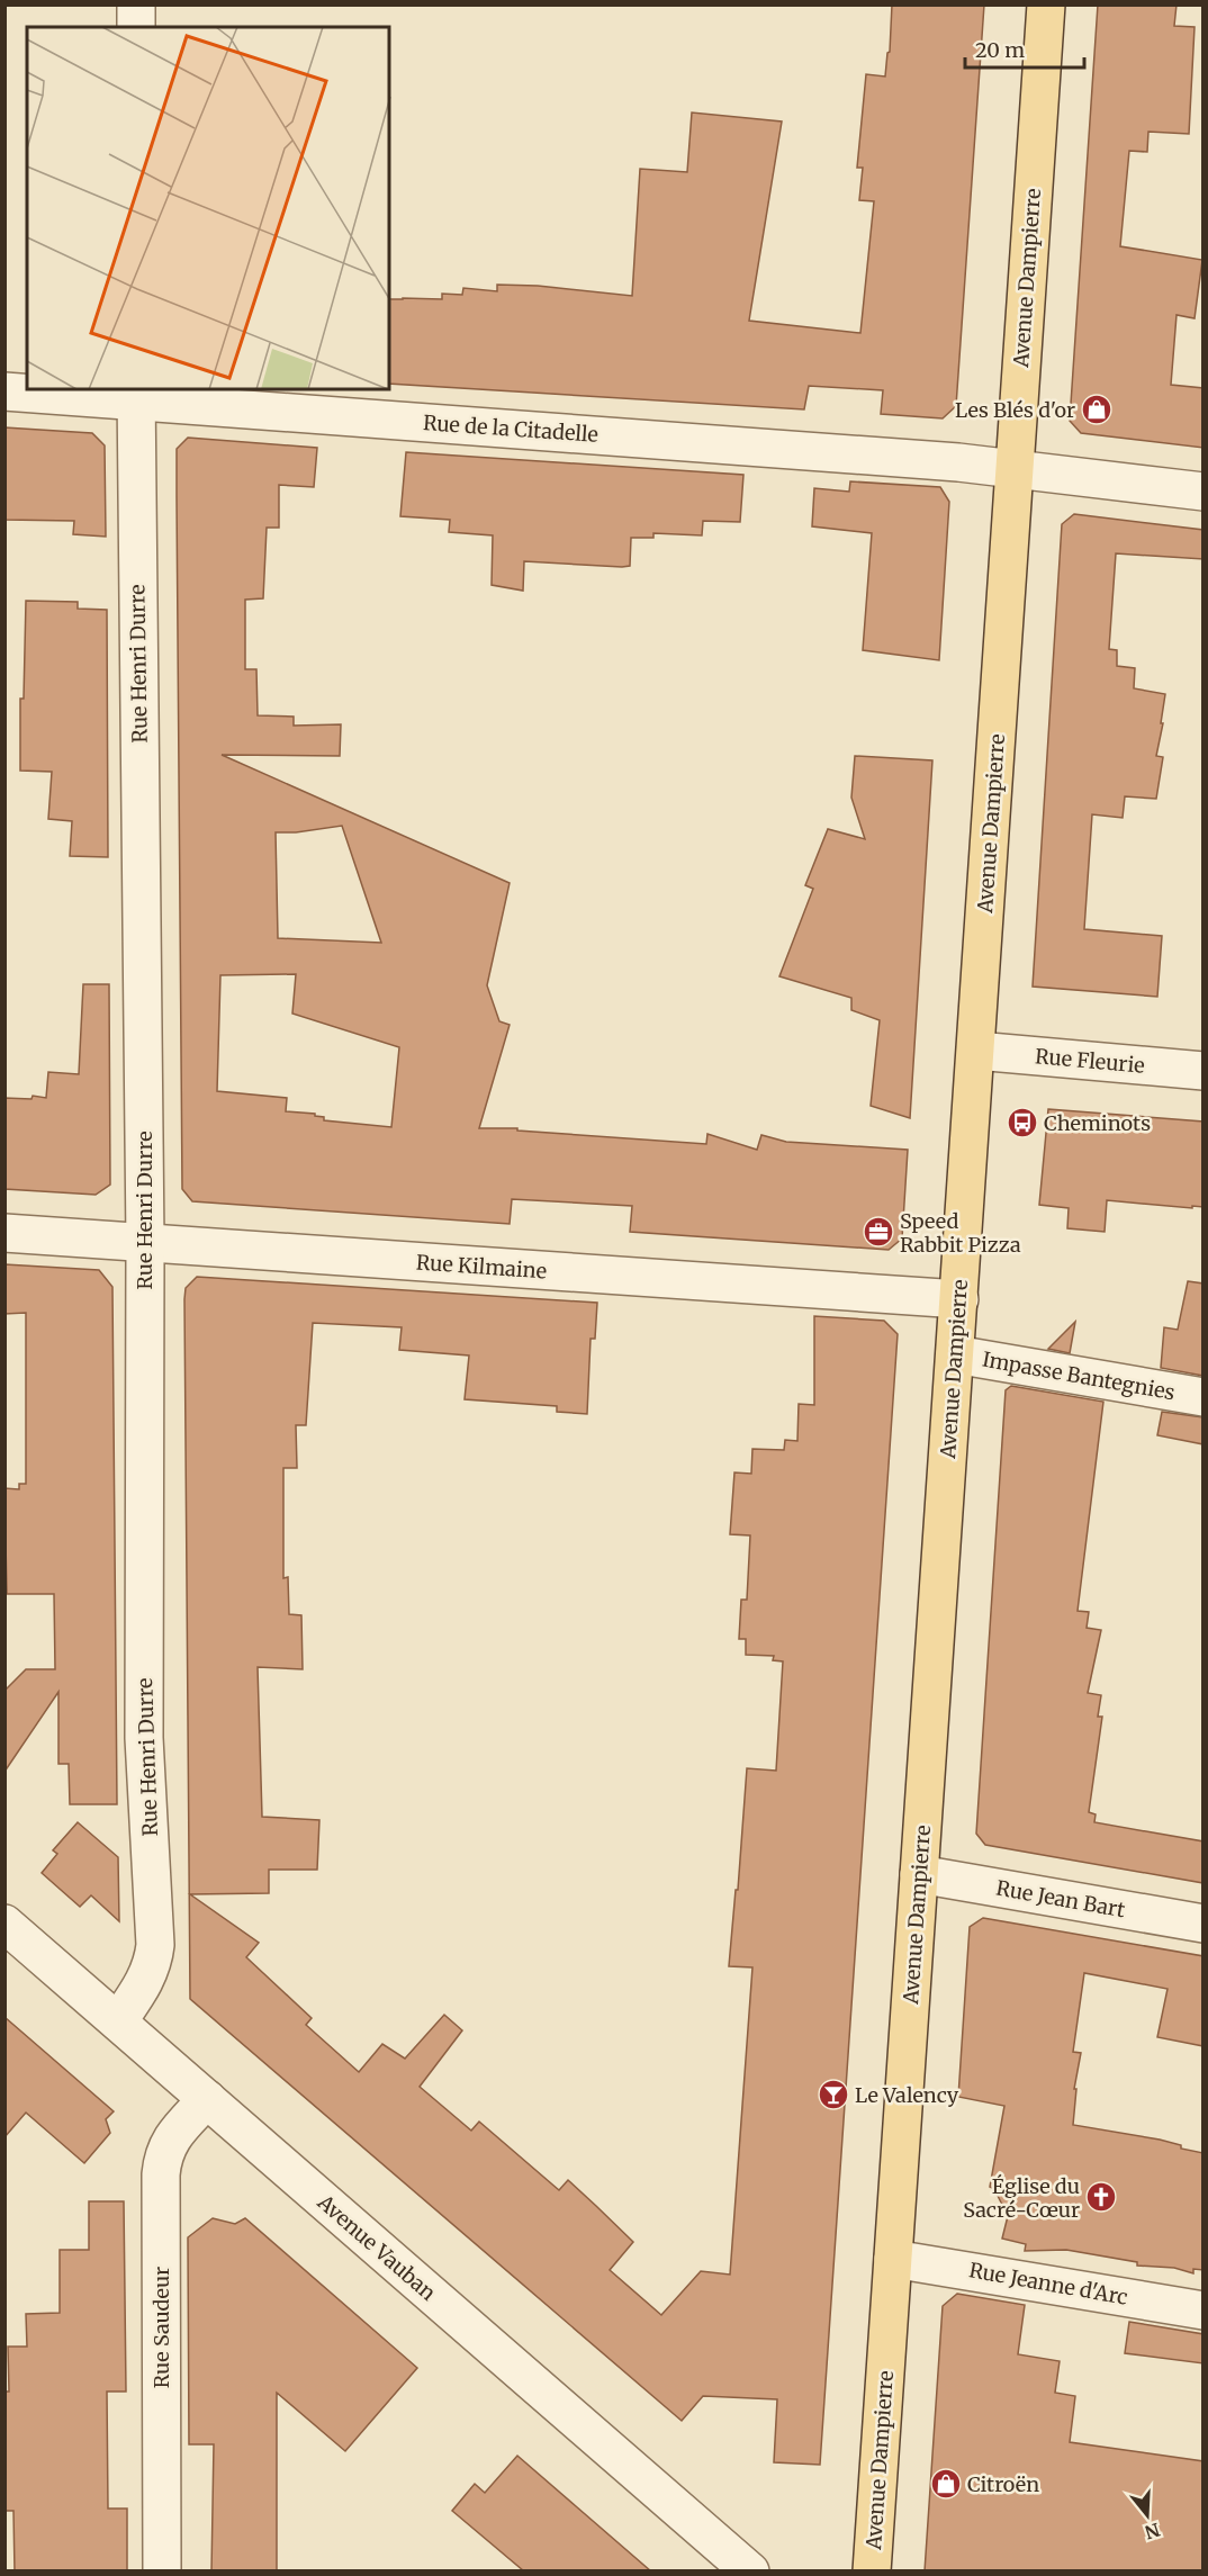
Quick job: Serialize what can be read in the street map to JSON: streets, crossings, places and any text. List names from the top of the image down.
{
  "streets": {
    "main road": ["Avenue Dampierre"],
    "street": [
      "Rue de la Citadelle",
      "Rue Henri Durre",
      "Rue Fleurie",
      "Rue Kilmaine",
      "Impasse Bantegnies",
      "Rue Jean Bart",
      "Avenue Vauban",
      "Rue Jeanne d'Arc",
      "Rue Saudeur"
    ]
  },
  "crossings": [
    ["Avenue Dampierre", "Rue de la Citadelle"],
    ["Avenue Dampierre", "Rue Fleurie"],
    ["Avenue Dampierre", "Rue Kilmaine"],
    ["Avenue Dampierre", "Impasse Bantegnies"],
    ["Avenue Dampierre", "Rue Jean Bart"],
    ["Avenue Dampierre", "Rue Jeanne d'Arc"],
    ["Rue de la Citadelle", "Rue Henri Durre"],
    ["Rue Henri Durre", "Rue Kilmaine"],
    ["Rue Henri Durre", "Avenue Vauban"],
    ["Avenue Vauban", "Rue Saudeur"]
  ],
  "places": {
    "shop": ["Les Blés d'or", "Citroën"],
    "bus stop": ["Cheminots"],
    "office": ["Speed Rabbit Pizza"],
    "bar": ["Le Valency"],
    "church": ["Église du Sacré-Cœur"]
  },
  "scale_bar": "20 m",
  "north": "bottom"
}
